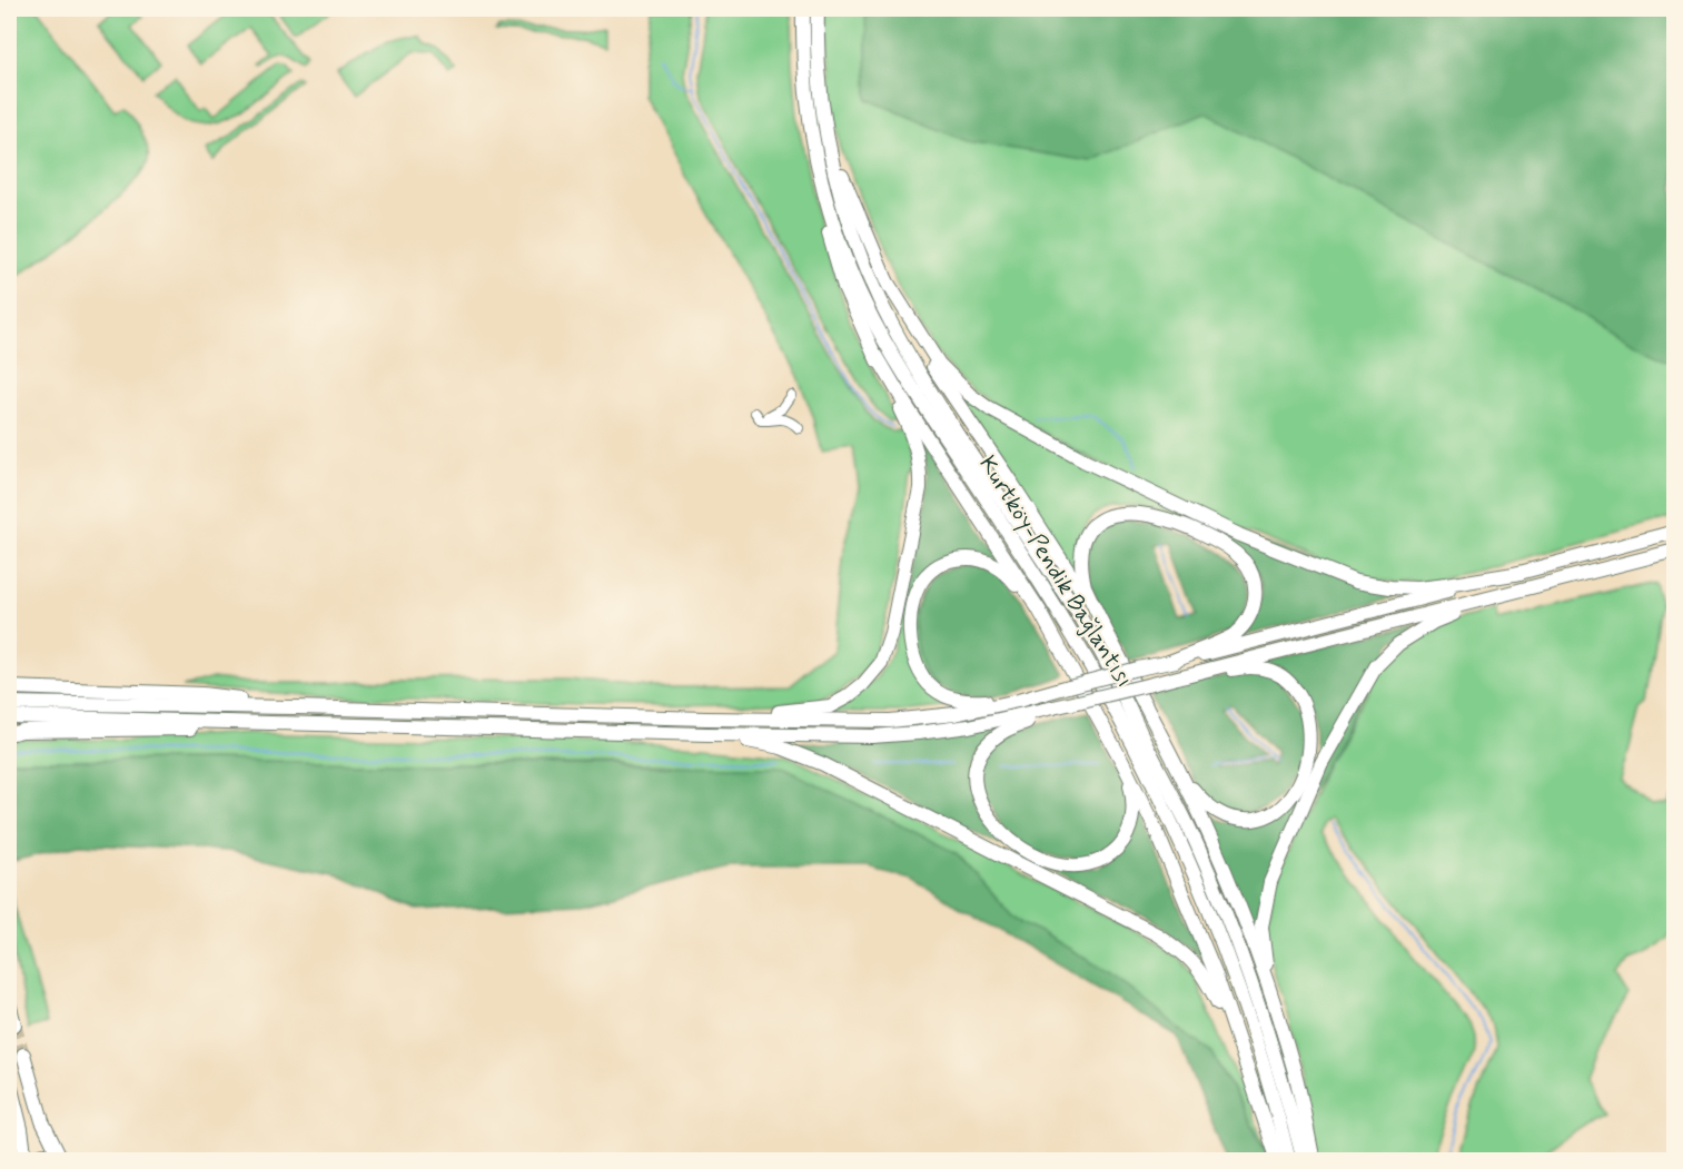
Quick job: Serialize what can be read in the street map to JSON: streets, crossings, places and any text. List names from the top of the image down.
{
  "streets": {
    "highway": ["Kurtköy-Pendik Bağlantısı"]
  }
}
